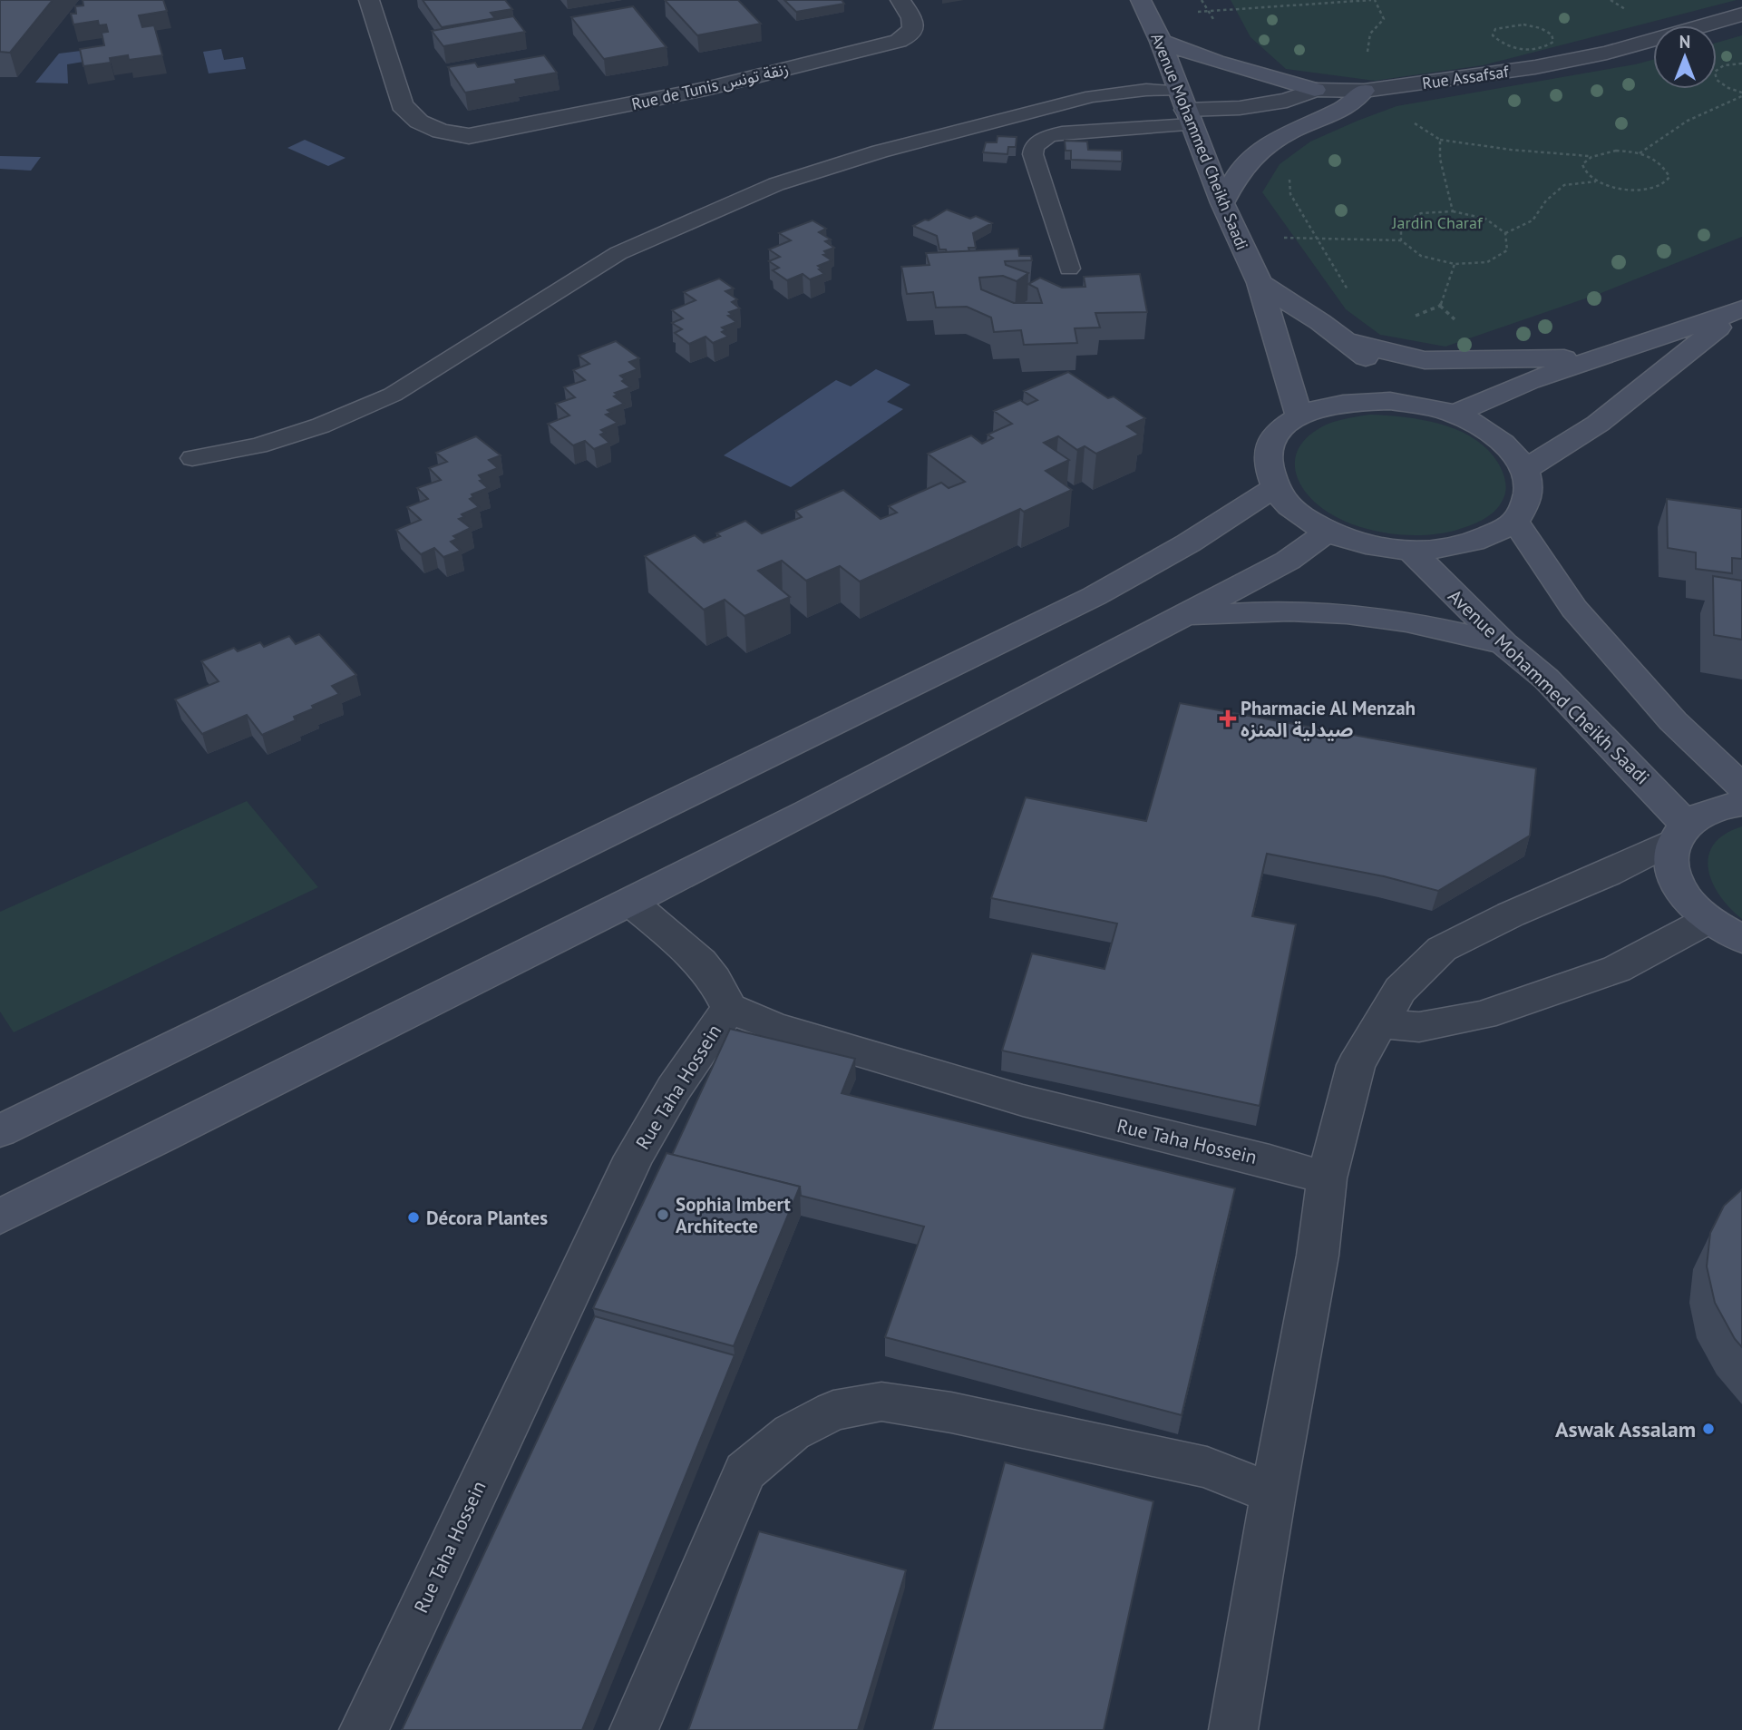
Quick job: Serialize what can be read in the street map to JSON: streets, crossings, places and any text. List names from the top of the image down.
{
  "streets": {
    "main road": ["Avenue Mohammed Cheikh Saadi"],
    "street": ["Rue Assafsaf", "Rue de Tunis زنقة تونس", "Rue Taha Hossein"]
  },
  "crossings": [
    ["Rue Assafsaf", "Avenue Mohammed Cheikh Saadi"]
  ],
  "parks": ["Jardin Charaf"],
  "places": {
    "health": ["Pharmacie Al Menzah صيدلية المنزه"],
    "other": ["Sophia Imbert Architecte", "Décora Plantes", "Aswak Assalam"]
  },
  "north": "top"
}
